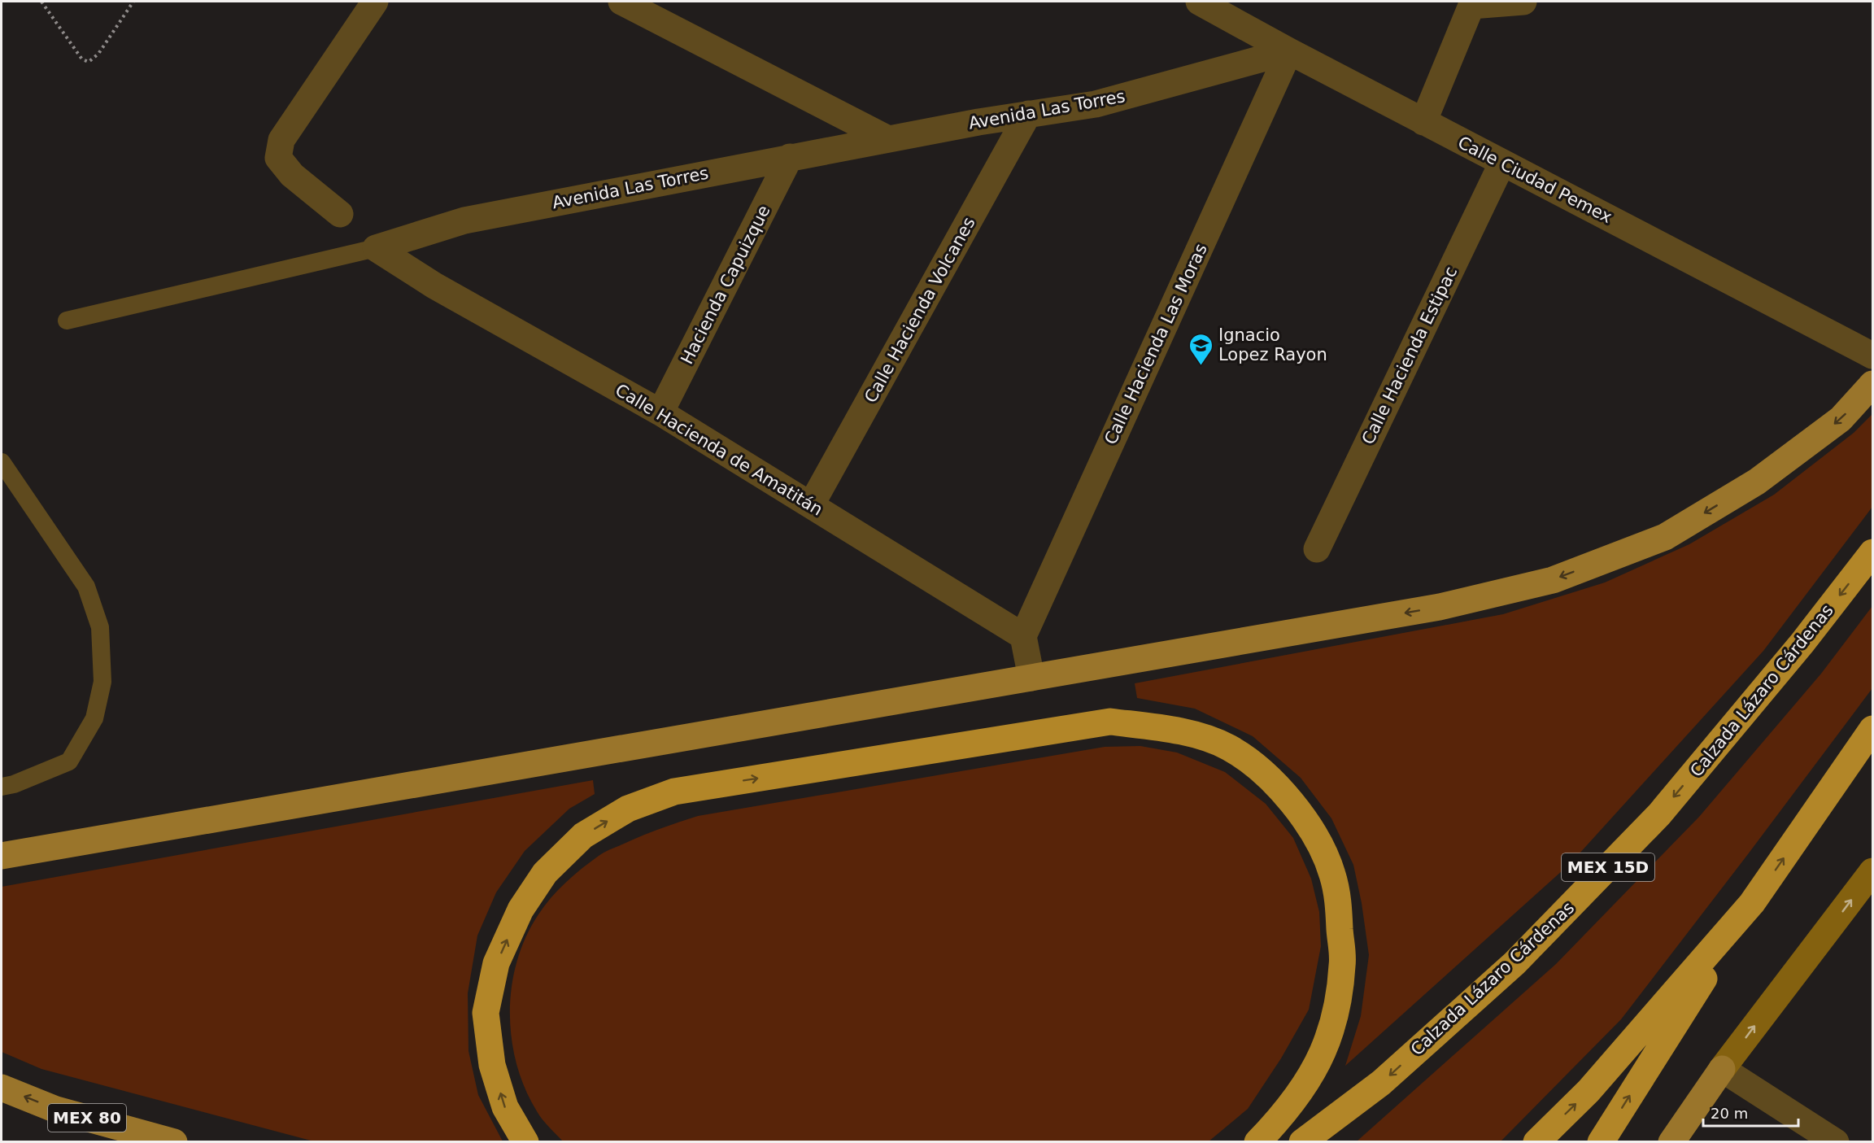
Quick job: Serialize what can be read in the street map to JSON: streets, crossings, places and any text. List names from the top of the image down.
{
  "streets": {
    "highway": ["Calzada Lázaro Cárdenas", "MEX 15D"],
    "main road": ["MEX 80"],
    "street": [
      "Avenida Las Torres",
      "Calle Ciudad Pemex",
      "Hacienda Capuizque",
      "Calle Hacienda Volcanes",
      "Calle Hacienda Las Moras",
      "Calle Hacienda Estipac",
      "Calle Hacienda de Amatitán"
    ]
  },
  "crossings": [
    ["Avenida Las Torres", "Calle Ciudad Pemex"],
    ["Avenida Las Torres", "Hacienda Capuizque"],
    ["Avenida Las Torres", "Calle Hacienda Volcanes"],
    ["Avenida Las Torres", "Calle Hacienda Las Moras"],
    ["Avenida Las Torres", "Calle Hacienda de Amatitán"],
    ["Calle Ciudad Pemex", "Calle Hacienda Las Moras"],
    ["Calle Ciudad Pemex", "Calle Hacienda Estipac"],
    ["Hacienda Capuizque", "Calle Hacienda de Amatitán"],
    ["Calle Hacienda Volcanes", "Calle Hacienda de Amatitán"],
    ["Calle Hacienda Las Moras", "Calle Hacienda de Amatitán"]
  ],
  "places": {
    "school or university": ["Ignacio Lopez Rayon"]
  },
  "scale_bar": "20 m"
}
